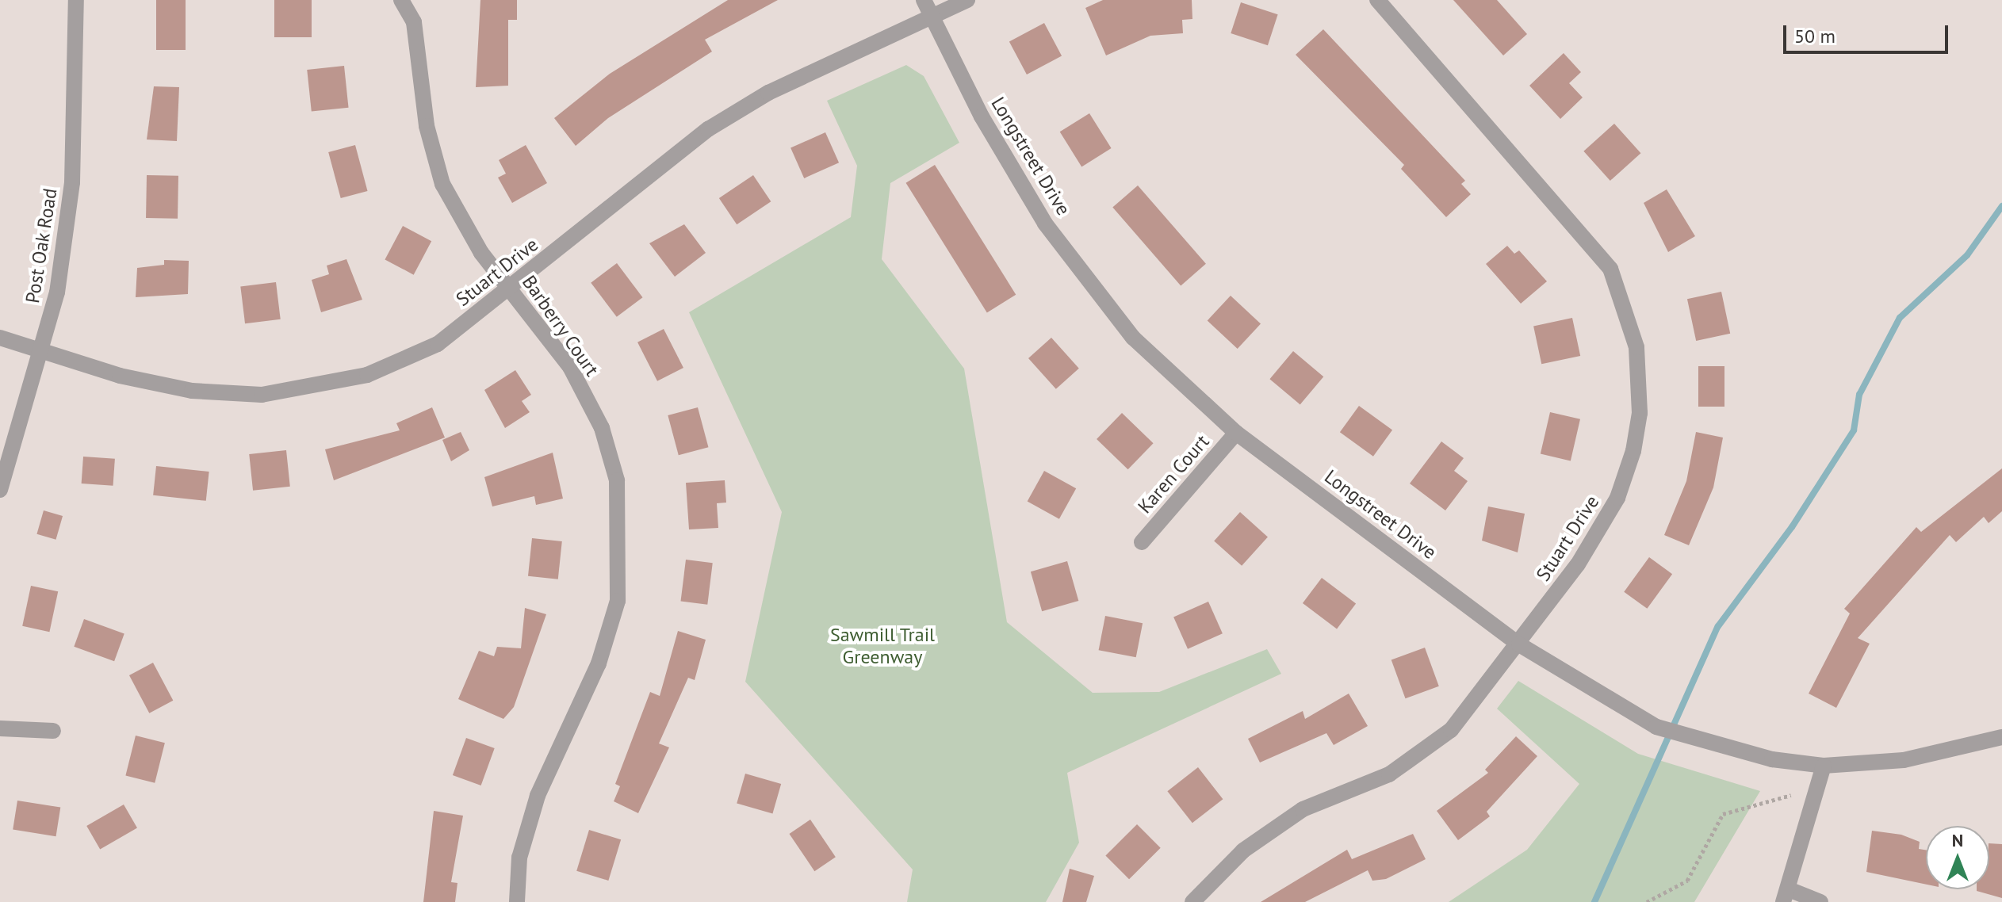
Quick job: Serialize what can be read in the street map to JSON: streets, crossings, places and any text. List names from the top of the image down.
{
  "streets": {
    "street": [
      "Longstreet Drive",
      "Post Oak Road",
      "Stuart Drive",
      "Barberry Court",
      "Karen Court"
    ]
  },
  "crossings": [
    ["Longstreet Drive", "Stuart Drive"],
    ["Longstreet Drive", "Karen Court"],
    ["Post Oak Road", "Stuart Drive"],
    ["Stuart Drive", "Barberry Court"]
  ],
  "parks": ["Sawmill Trail Greenway"],
  "scale_bar": "50 m",
  "north": "top"
}
